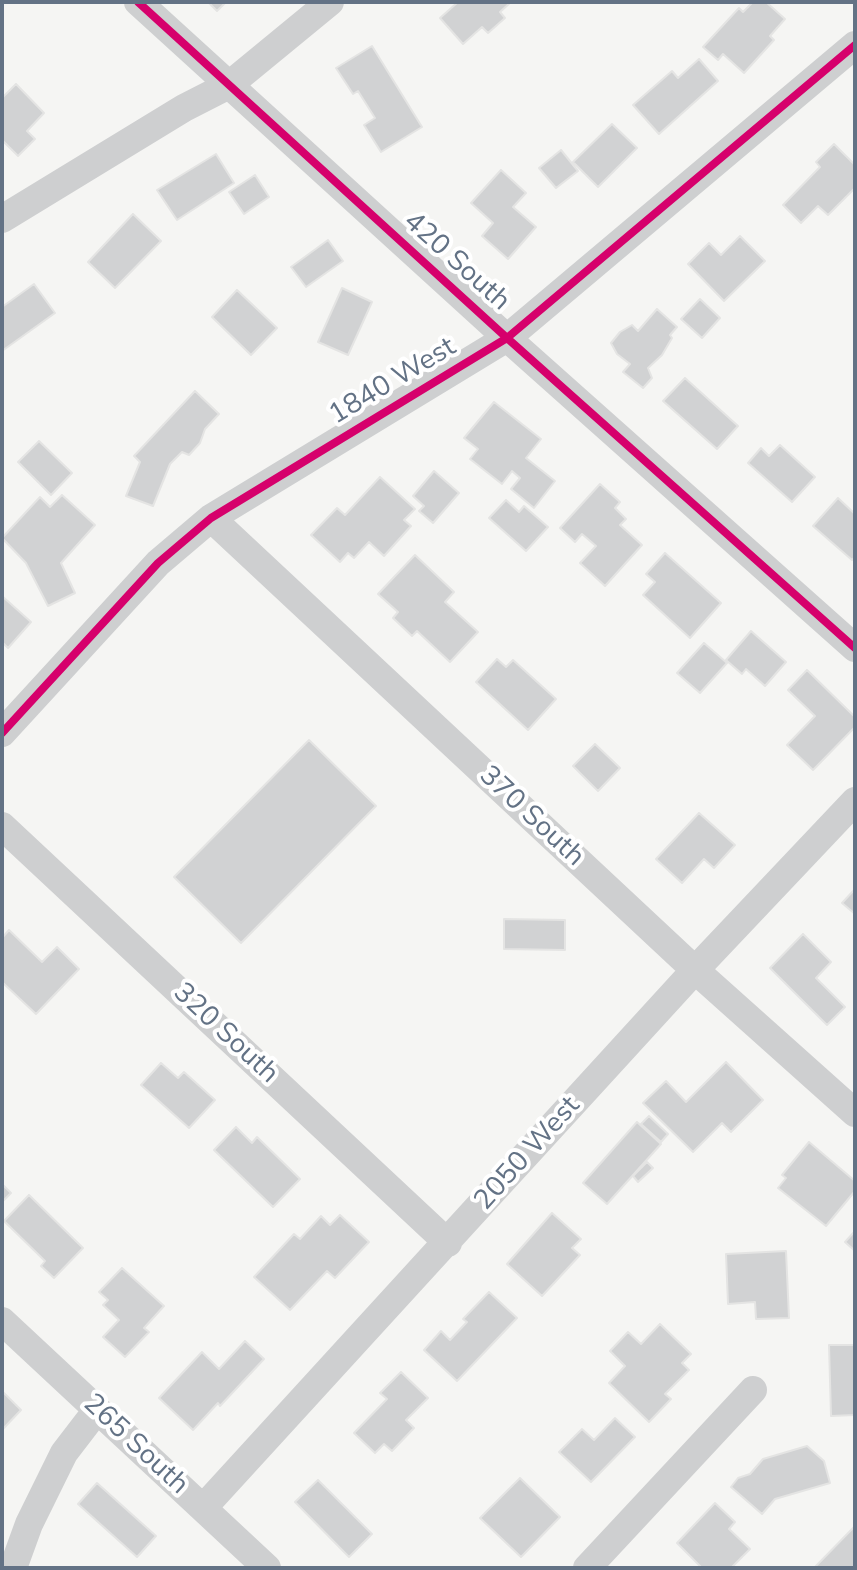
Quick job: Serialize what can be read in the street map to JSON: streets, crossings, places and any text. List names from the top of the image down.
{
  "streets": {
    "street": [
      "420 South",
      "1840 West",
      "370 South",
      "320 South",
      "2050 West",
      "265 South"
    ]
  },
  "crossings": [
    ["420 South", "1840 West"],
    ["1840 West", "370 South"],
    ["370 South", "2050 West"],
    ["320 South", "2050 West"],
    ["2050 West", "265 South"]
  ]
}
